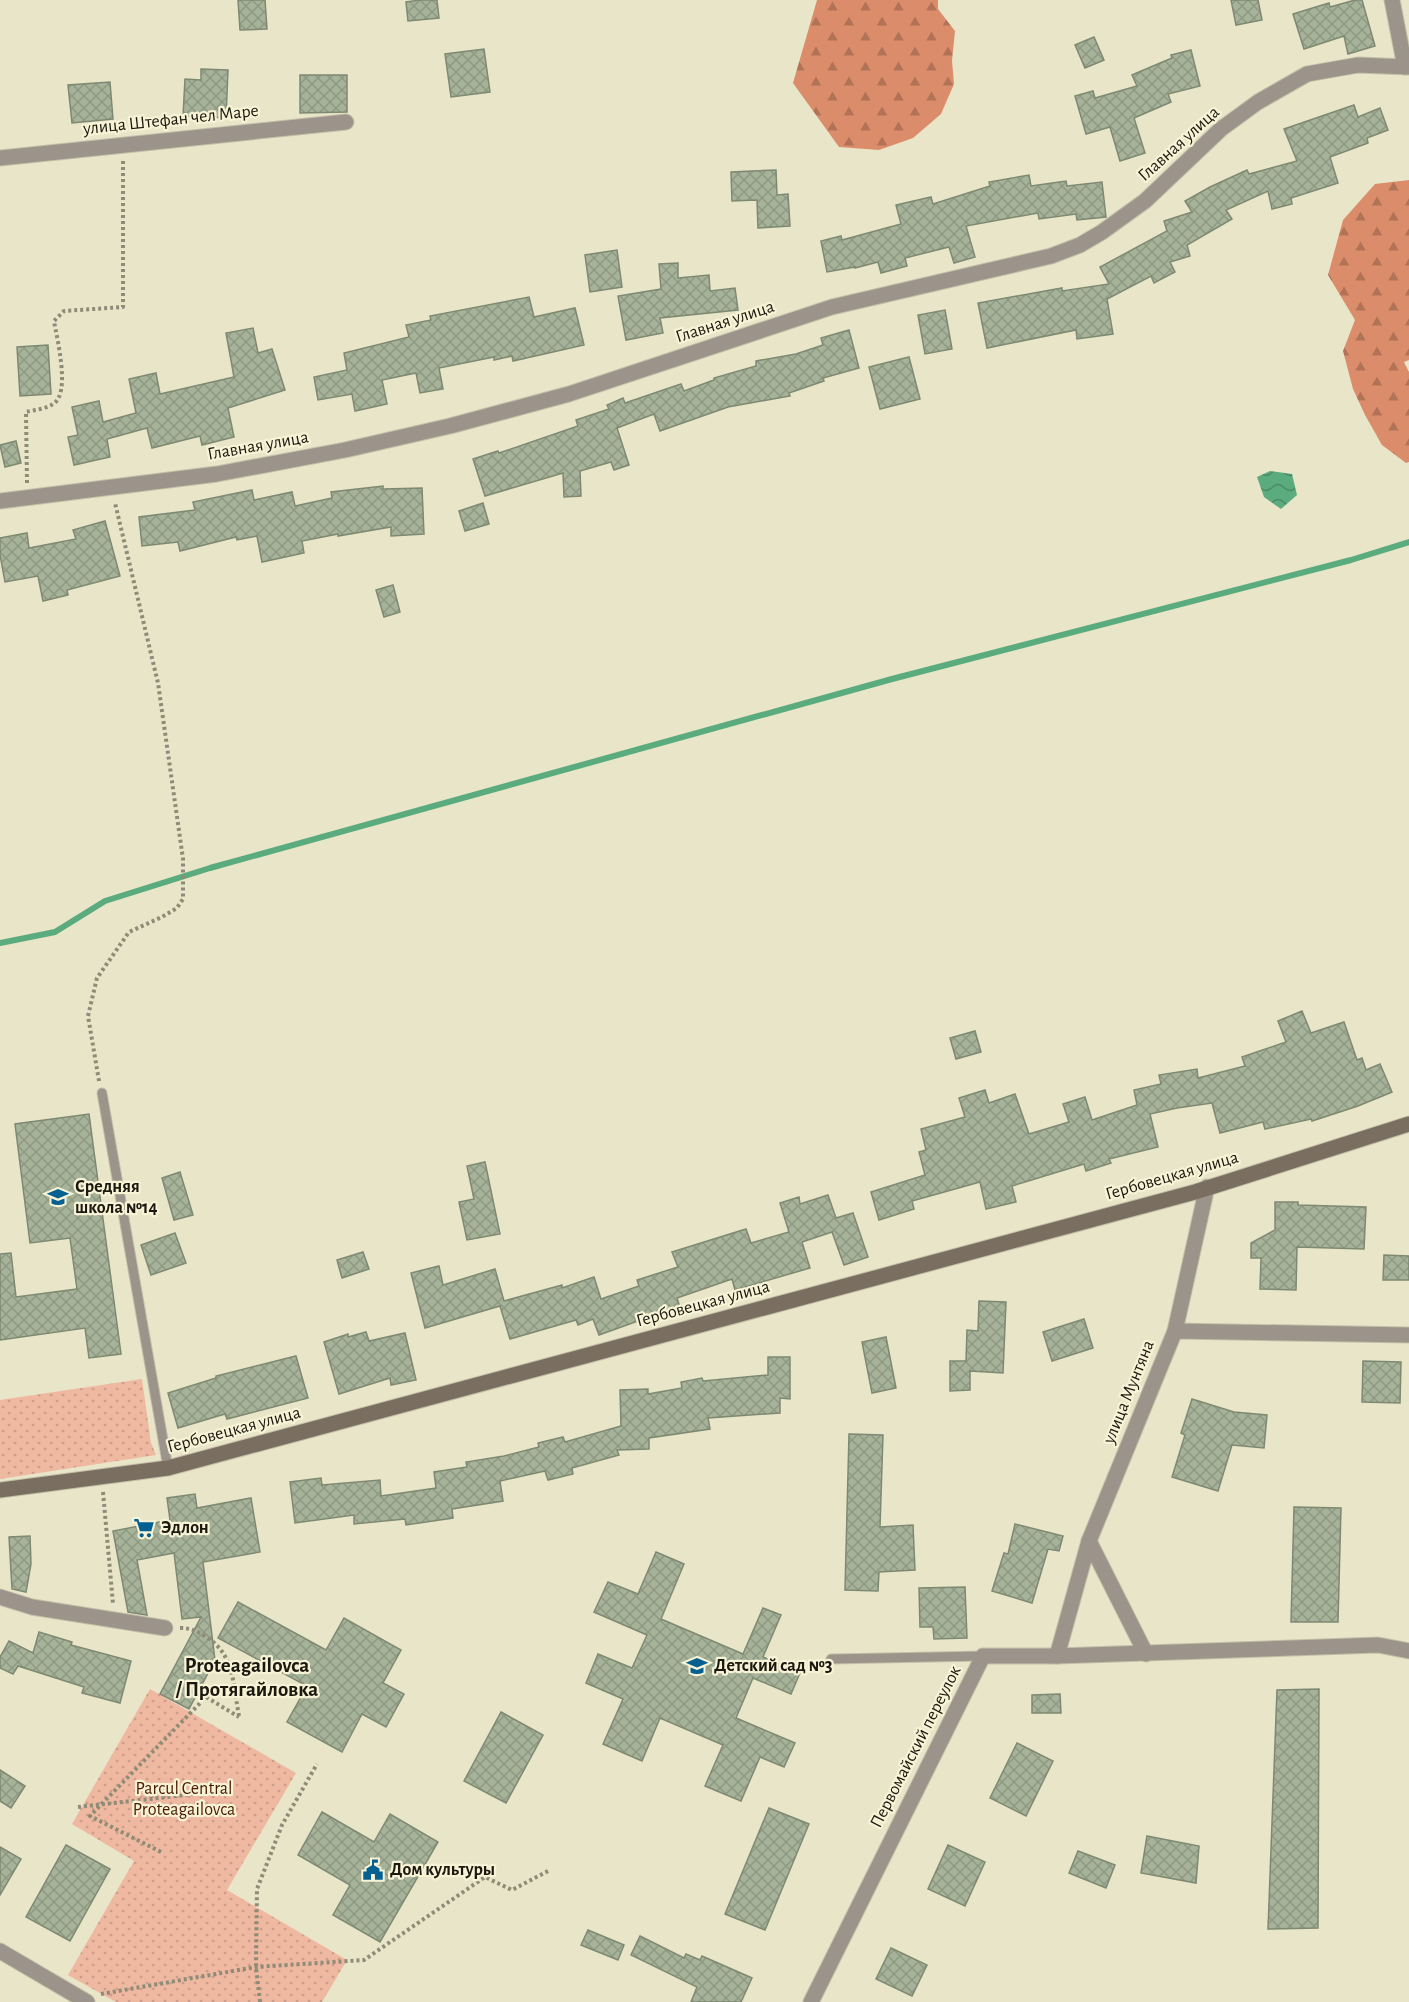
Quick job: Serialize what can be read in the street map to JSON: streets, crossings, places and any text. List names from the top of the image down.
{
  "streets": {
    "street": [
      "улица Штефан чел Маре",
      "Главная улица",
      "Гербовецкая улица",
      "улица Мунтяна",
      "Первомайский переулок"
    ]
  },
  "crossings": [
    ["улица Мунтяна", "Первомайский переулок"]
  ],
  "districts": ["Proteagailovca / Протягайловка"],
  "parks": ["Parcul Central Proteagailovca"],
  "places": {
    "school or university": ["Средняя школа №14", "Детский сад №3"],
    "supermarket": ["Эдлон"],
    "public building": ["Дом культуры"]
  }
}
